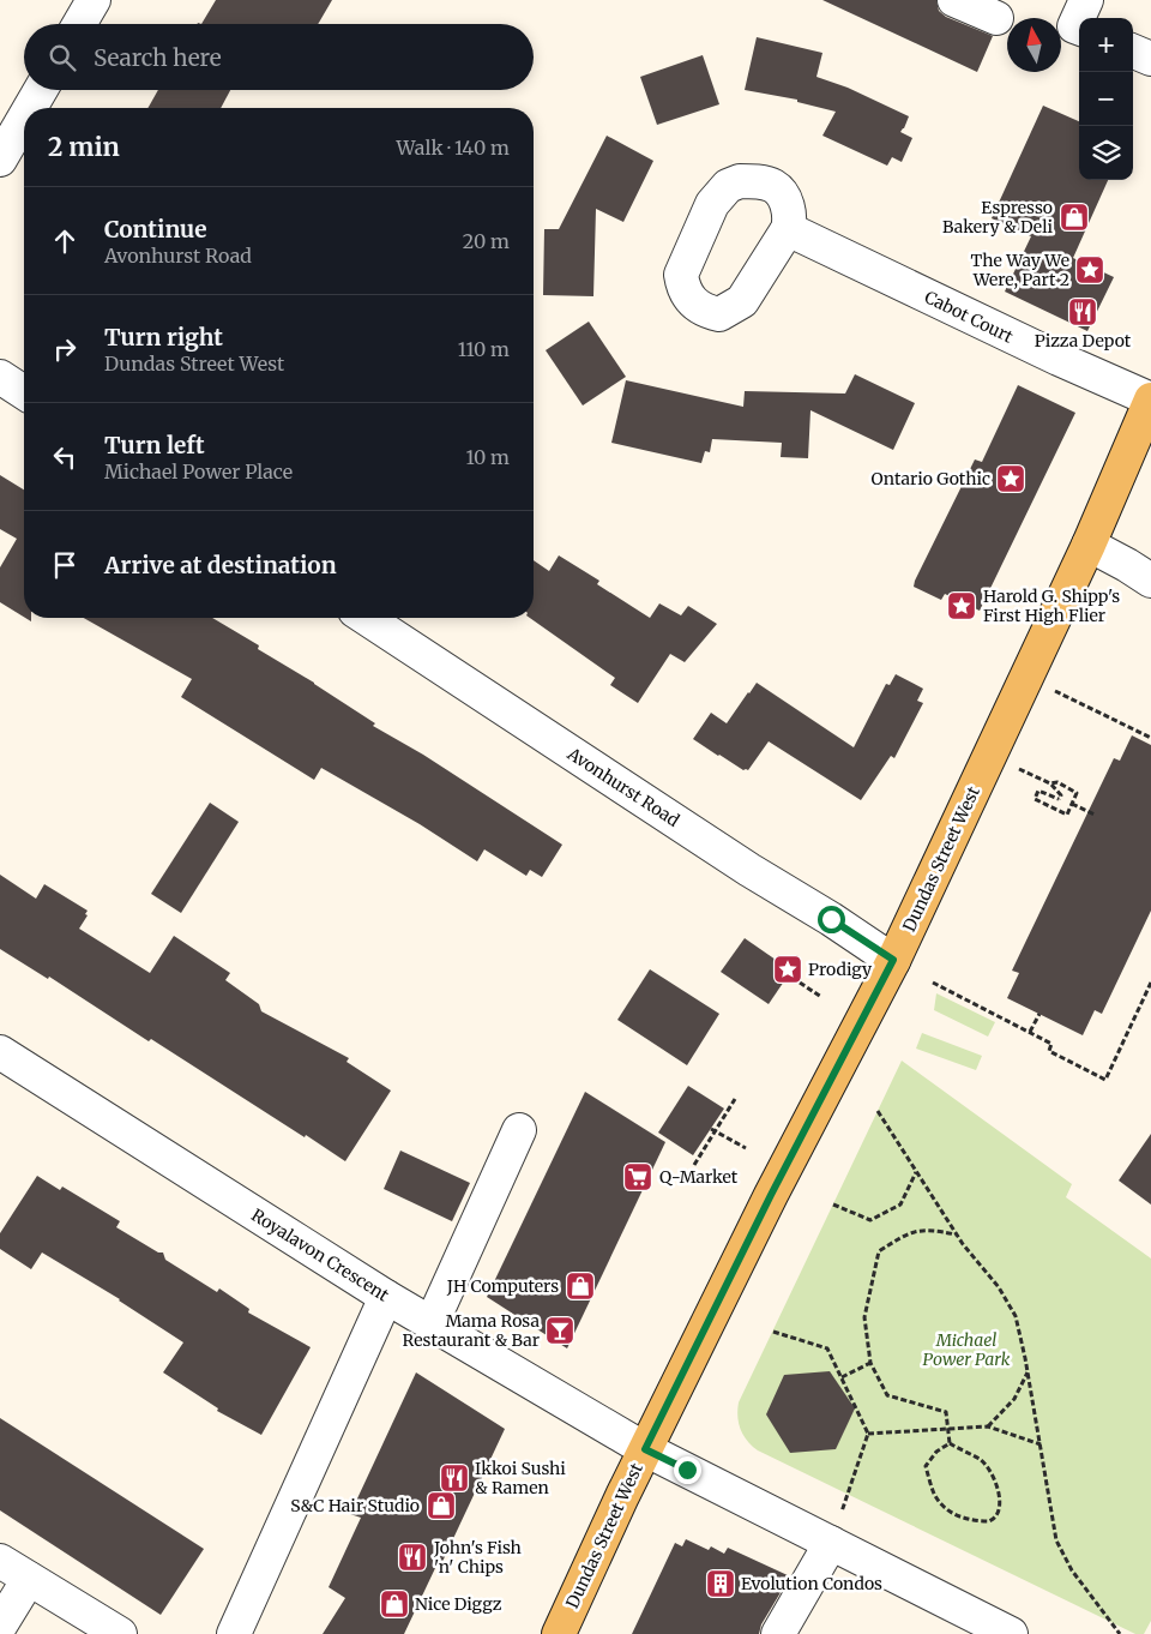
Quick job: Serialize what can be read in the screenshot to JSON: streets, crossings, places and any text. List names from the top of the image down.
{
  "streets": {
    "main road": ["Dundas Street West"],
    "street": ["Cabot Court", "Avonhurst Road", "Royalavon Crescent"]
  },
  "crossings": [
    ["Cabot Court", "Dundas Street West"],
    ["Avonhurst Road", "Dundas Street West"],
    ["Dundas Street West", "Royalavon Crescent"]
  ],
  "parks": ["Michael Power Park"],
  "places": {
    "shop": [
      "Espresso Bakery & Deli",
      "JH Computers",
      "S&C Hair Studio",
      "Nice Diggz"
    ],
    "place": [
      "The Way We Were, Part 2",
      "Ontario Gothic",
      "Harold G. Shipp's First High Flier",
      "Prodigy"
    ],
    "restaurant": ["Pizza Depot", "Ikkoi Sushi & Ramen", "John's Fish 'n' Chips"],
    "supermarket": ["Q-Market"],
    "bar": ["Mama Rosa Restaurant & Bar"],
    "building": ["Evolution Condos"]
  },
  "north": "top",
  "page": {
    "map_buttons": ["+", "−"],
    "search": "Search here",
    "heading": ["2 min", "Walk · 140 m"],
    "list": [
      ["Continue", "Avonhurst Road", "20 m"],
      ["Turn right", "Dundas Street West", "110 m"],
      ["Turn left", "Michael Power Place", "10 m"],
      "Arrive at destination"
    ]
  }
}
